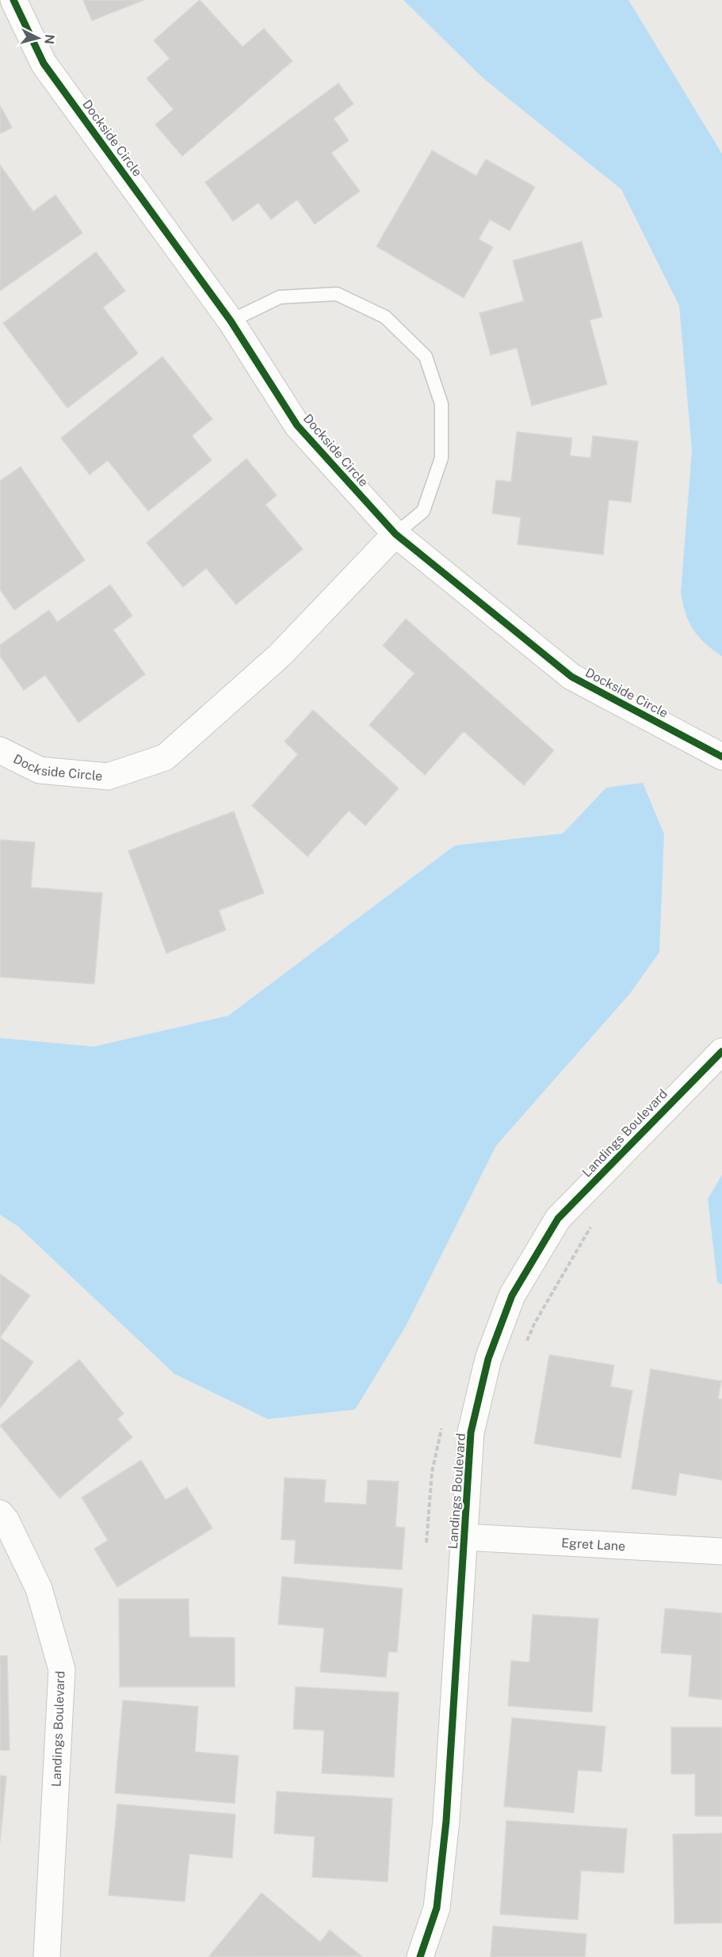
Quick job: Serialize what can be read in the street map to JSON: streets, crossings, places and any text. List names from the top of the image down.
{
  "streets": {
    "street": ["Dockside Circle", "Landings Boulevard", "Egret Lane"]
  },
  "crossings": [
    ["Landings Boulevard", "Egret Lane"]
  ],
  "north": "right"
}
